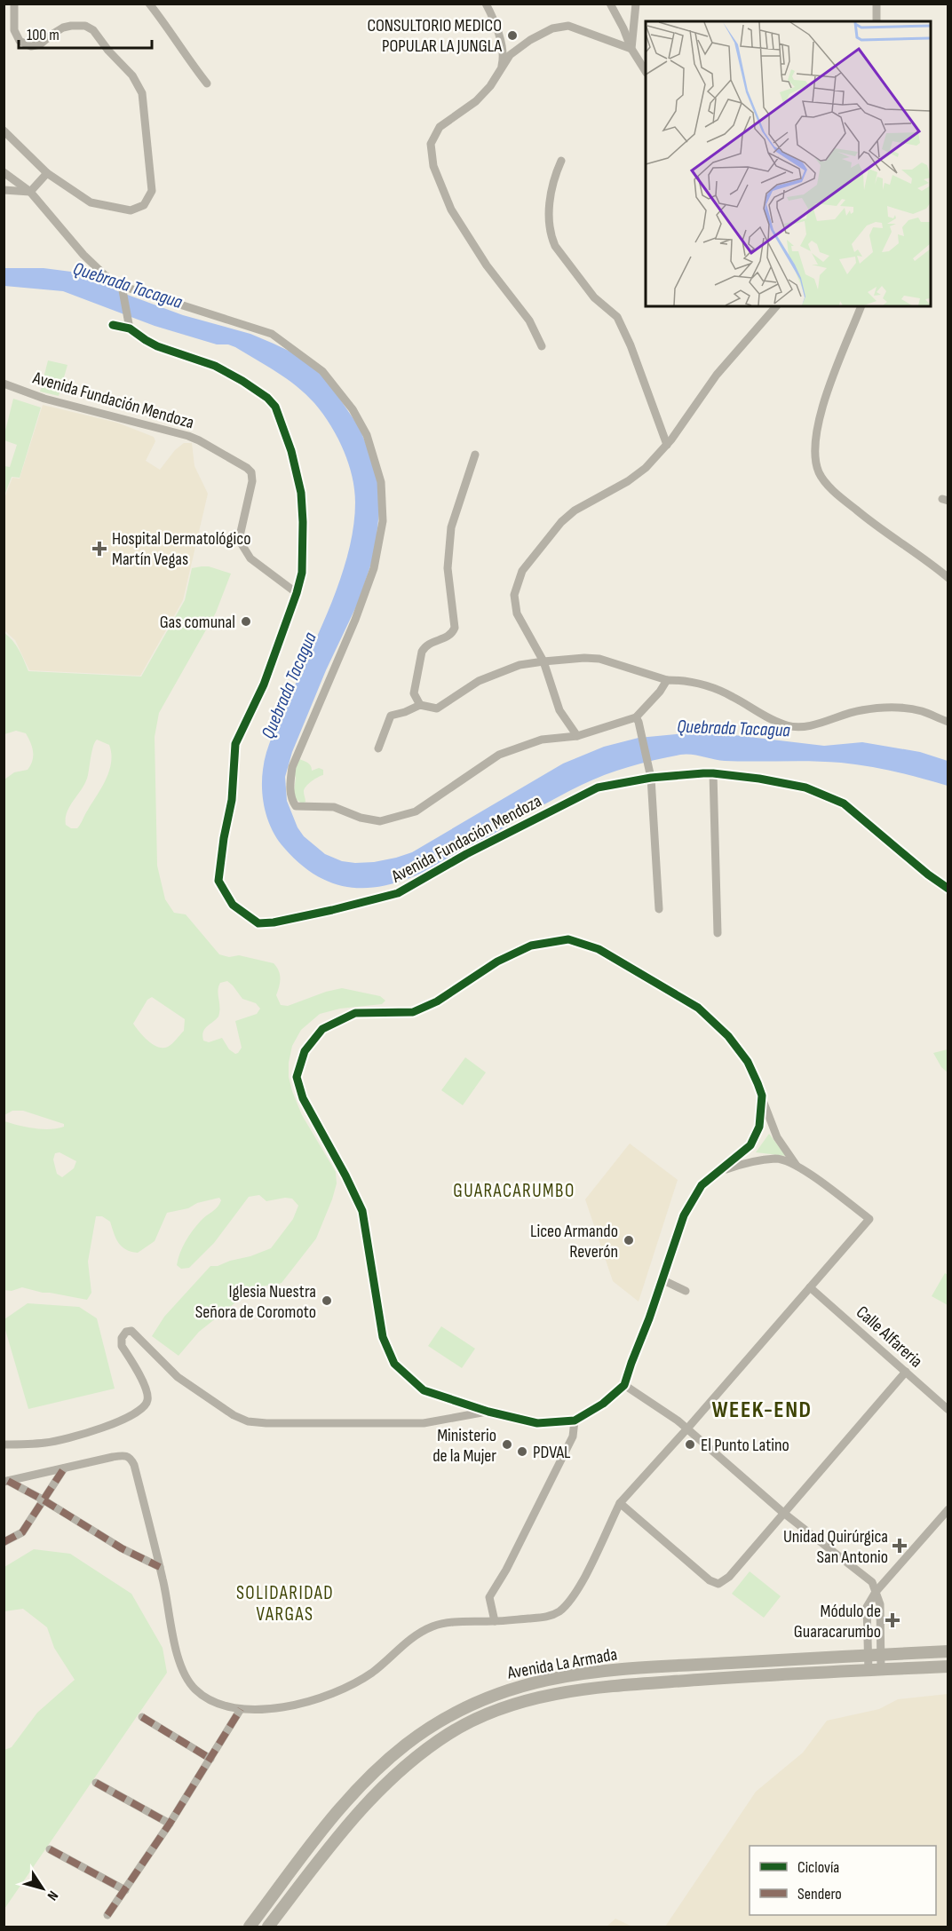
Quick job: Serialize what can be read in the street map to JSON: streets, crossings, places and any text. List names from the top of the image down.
{
  "streets": {
    "main road": ["Avenida La Armada"],
    "street": ["Avenida Fundación Mendoza", "Calle Alfareria"]
  },
  "districts": ["GUARACARUMBO", "WEEK-END", "SOLIDARIDAD VARGAS"],
  "water": ["Quebrada Tacagua"],
  "places": {
    "other": [
      "CONSULTORIO MEDICO POPULAR LA JUNGLA",
      "Gas comunal",
      "Liceo Armando Reverón",
      "Iglesia Nuestra Señora de Coromoto",
      "Ministerio de la Mujer",
      "El Punto Latino",
      "PDVAL"
    ],
    "health": ["Hospital Dermatológico Martín Vegas", "Unidad Quirúrgica San Antonio", "Módulo de Guaracarumbo"]
  },
  "legend": ["Ciclovía", "Sendero"],
  "scale_bar": "100 m",
  "north": "bottom right"
}
